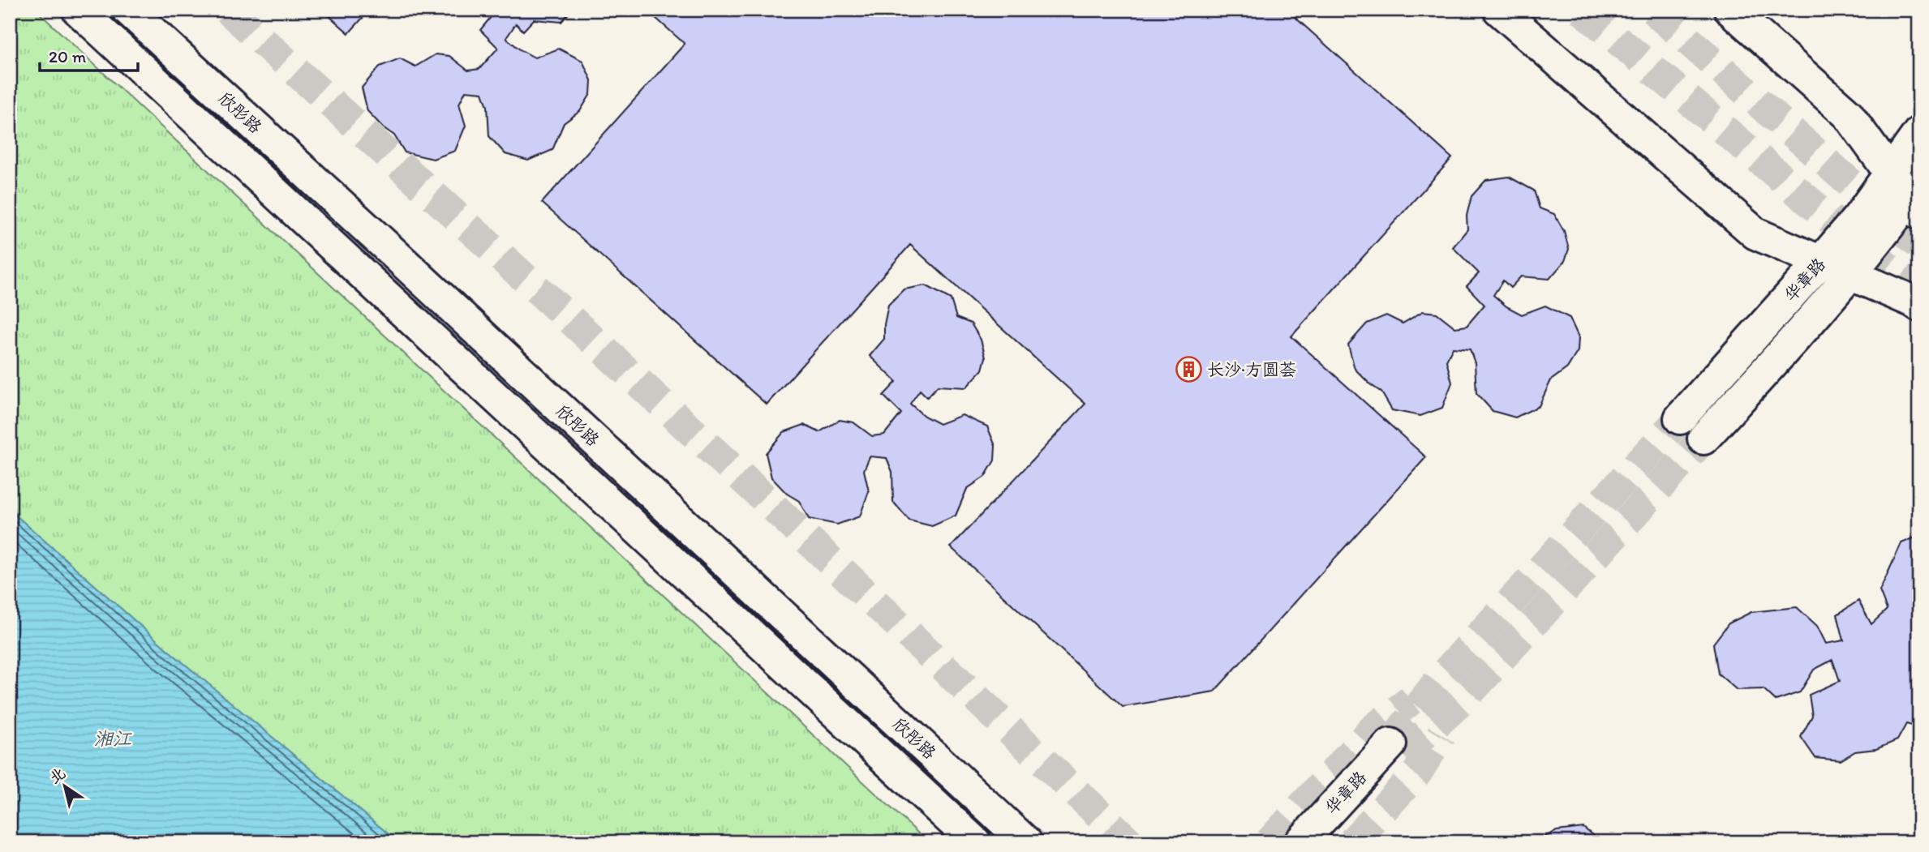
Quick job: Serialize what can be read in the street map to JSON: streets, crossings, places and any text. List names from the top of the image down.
{
  "streets": {
    "main road": ["欣彤路", "华章路"]
  },
  "water": ["湘江"],
  "places": {
    "building": ["长沙·方圆荟"]
  },
  "scale_bar": "20 m",
  "north": "top left"
}
